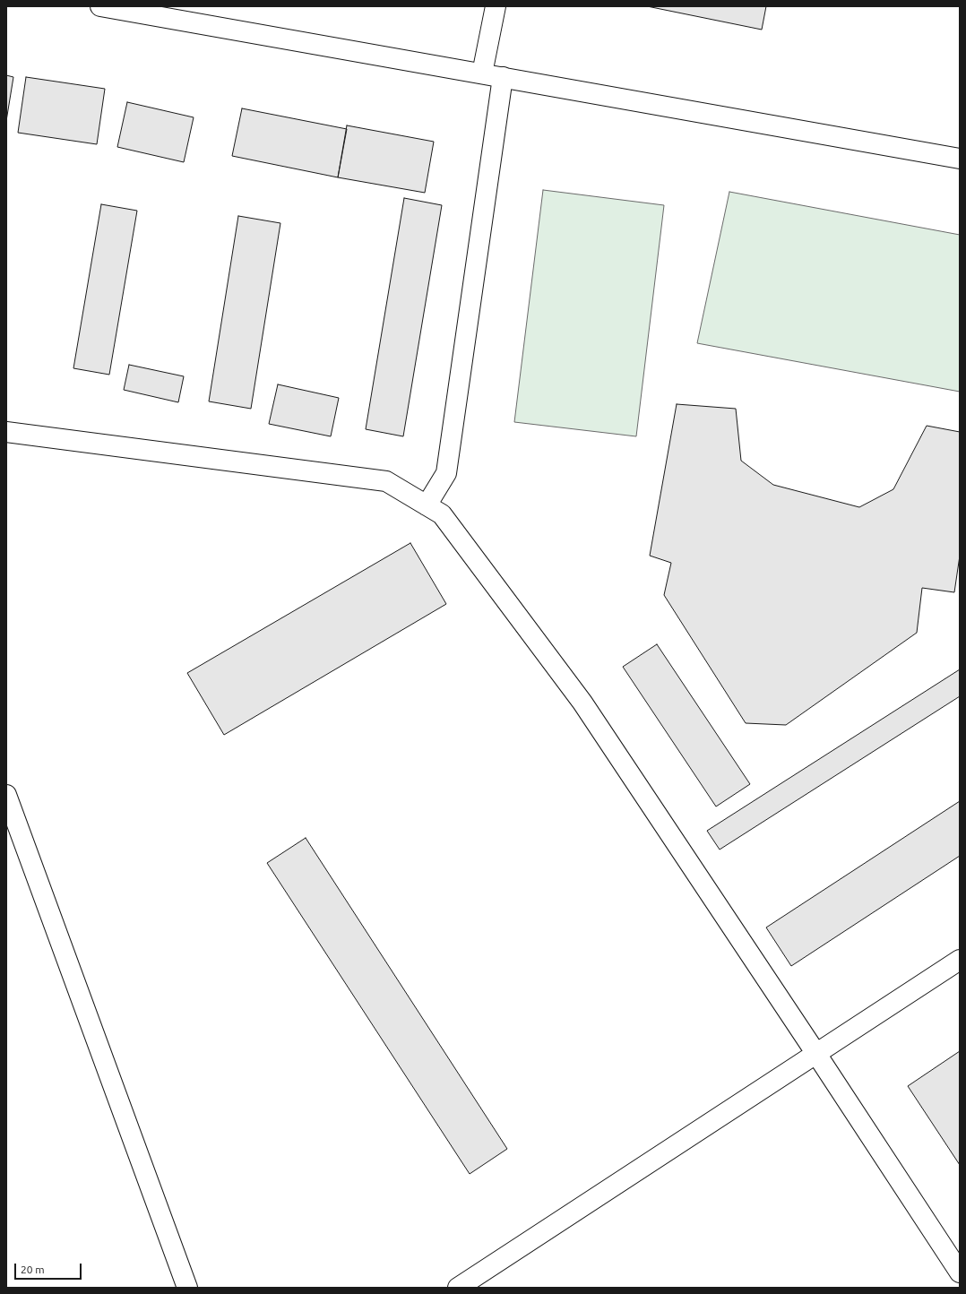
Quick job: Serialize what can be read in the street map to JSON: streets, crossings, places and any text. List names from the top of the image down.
{
  "scale_bar": "20 m"
}
